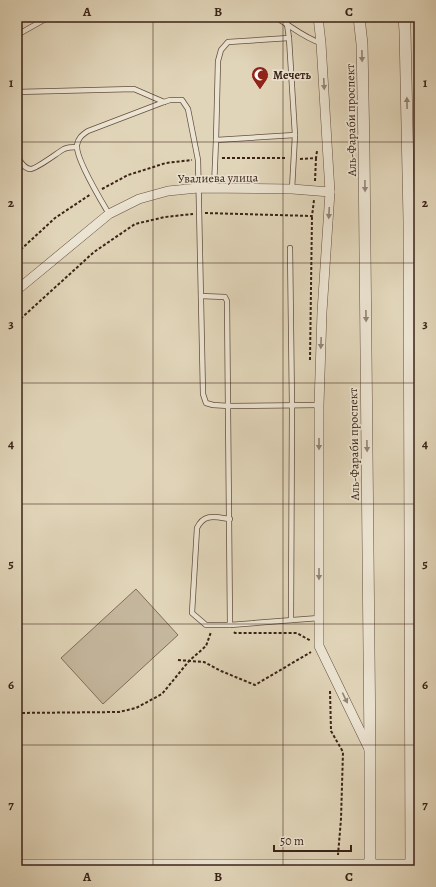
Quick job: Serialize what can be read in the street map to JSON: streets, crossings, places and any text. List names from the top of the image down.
{
  "streets": {
    "street": ["Аль-Фараби проспект", "Увалиева улица"]
  },
  "places": {
    "mosque": ["Мечеть"]
  },
  "scale_bar": "50 m",
  "grid": {
    "columns": ["A", "B", "C"],
    "rows": [
      "1",
      "2",
      "3",
      "4",
      "5",
      "6",
      "7"
    ]
  }
}
